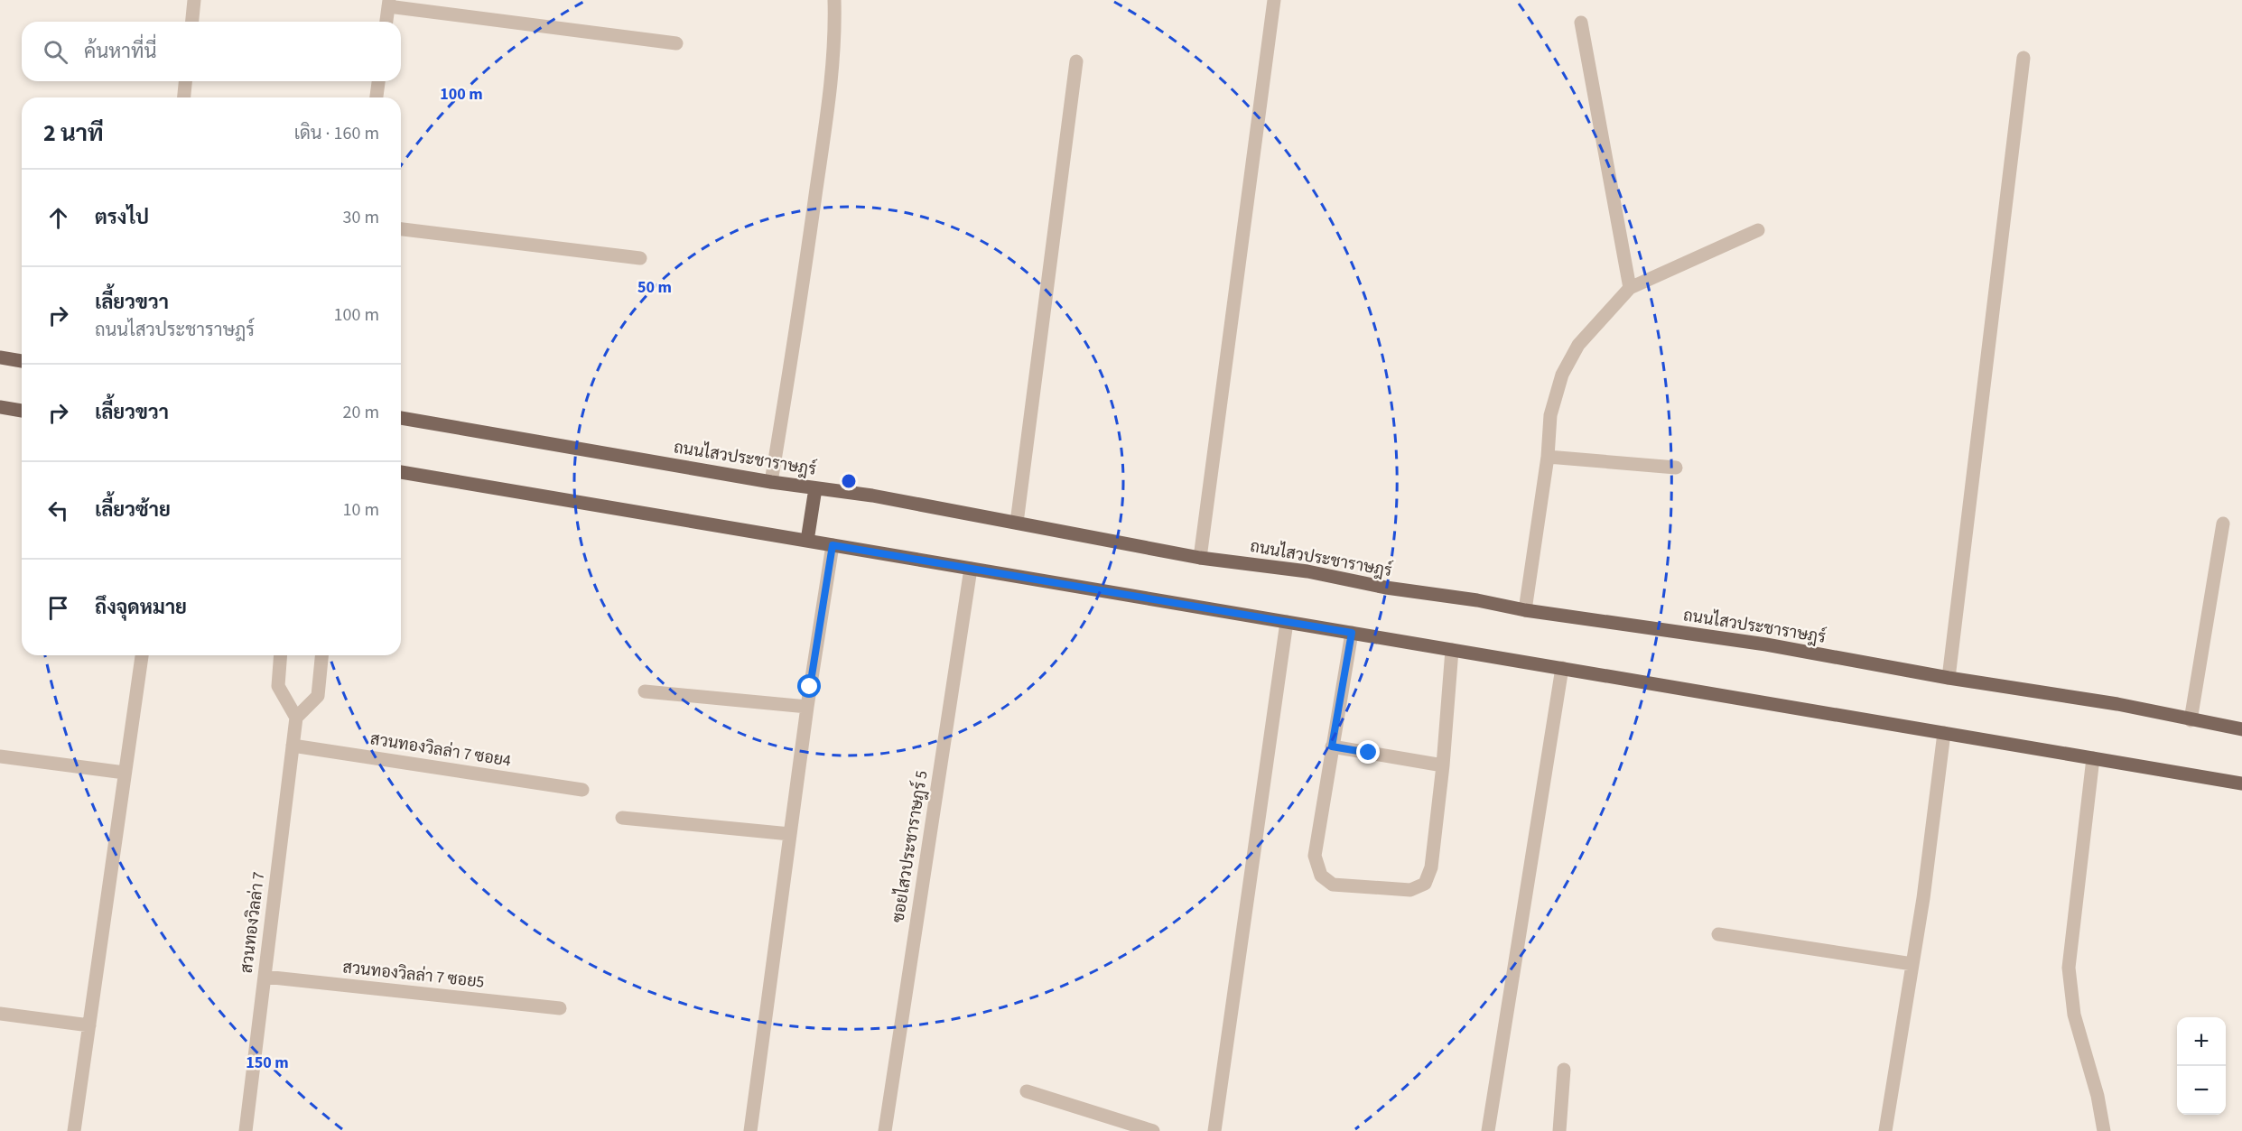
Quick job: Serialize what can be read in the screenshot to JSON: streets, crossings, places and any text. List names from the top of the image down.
{
  "streets": {
    "main road": ["ถนนไสวประชาราษฎร์"],
    "street": [
      "สวนทองวิลล่า 7 ซอย4",
      "ซอยไสวประชาราษฎร์ 5",
      "สวนทองวิลล่า 7",
      "สวนทองวิลล่า 7 ซอย5"
    ]
  },
  "crossings": [
    ["สวนทองวิลล่า 7 ซอย4", "สวนทองวิลล่า 7"],
    ["สวนทองวิลล่า 7", "สวนทองวิลล่า 7 ซอย5"]
  ],
  "page": {
    "search": "ค้นหาที่นี่",
    "heading": ["2 นาที", "เดิน · 160 m"],
    "list": [
      ["ตรงไป", "30 m"],
      ["เลี้ยวขวา", "ถนนไสวประชาราษฎร์", "100 m"],
      ["เลี้ยวขวา", "20 m"],
      ["เลี้ยวซ้าย", "10 m"],
      "ถึงจุดหมาย"
    ],
    "map_buttons": ["+", "−"]
  },
  "rings": ["100 m", "50 m", "150 m"]
}
